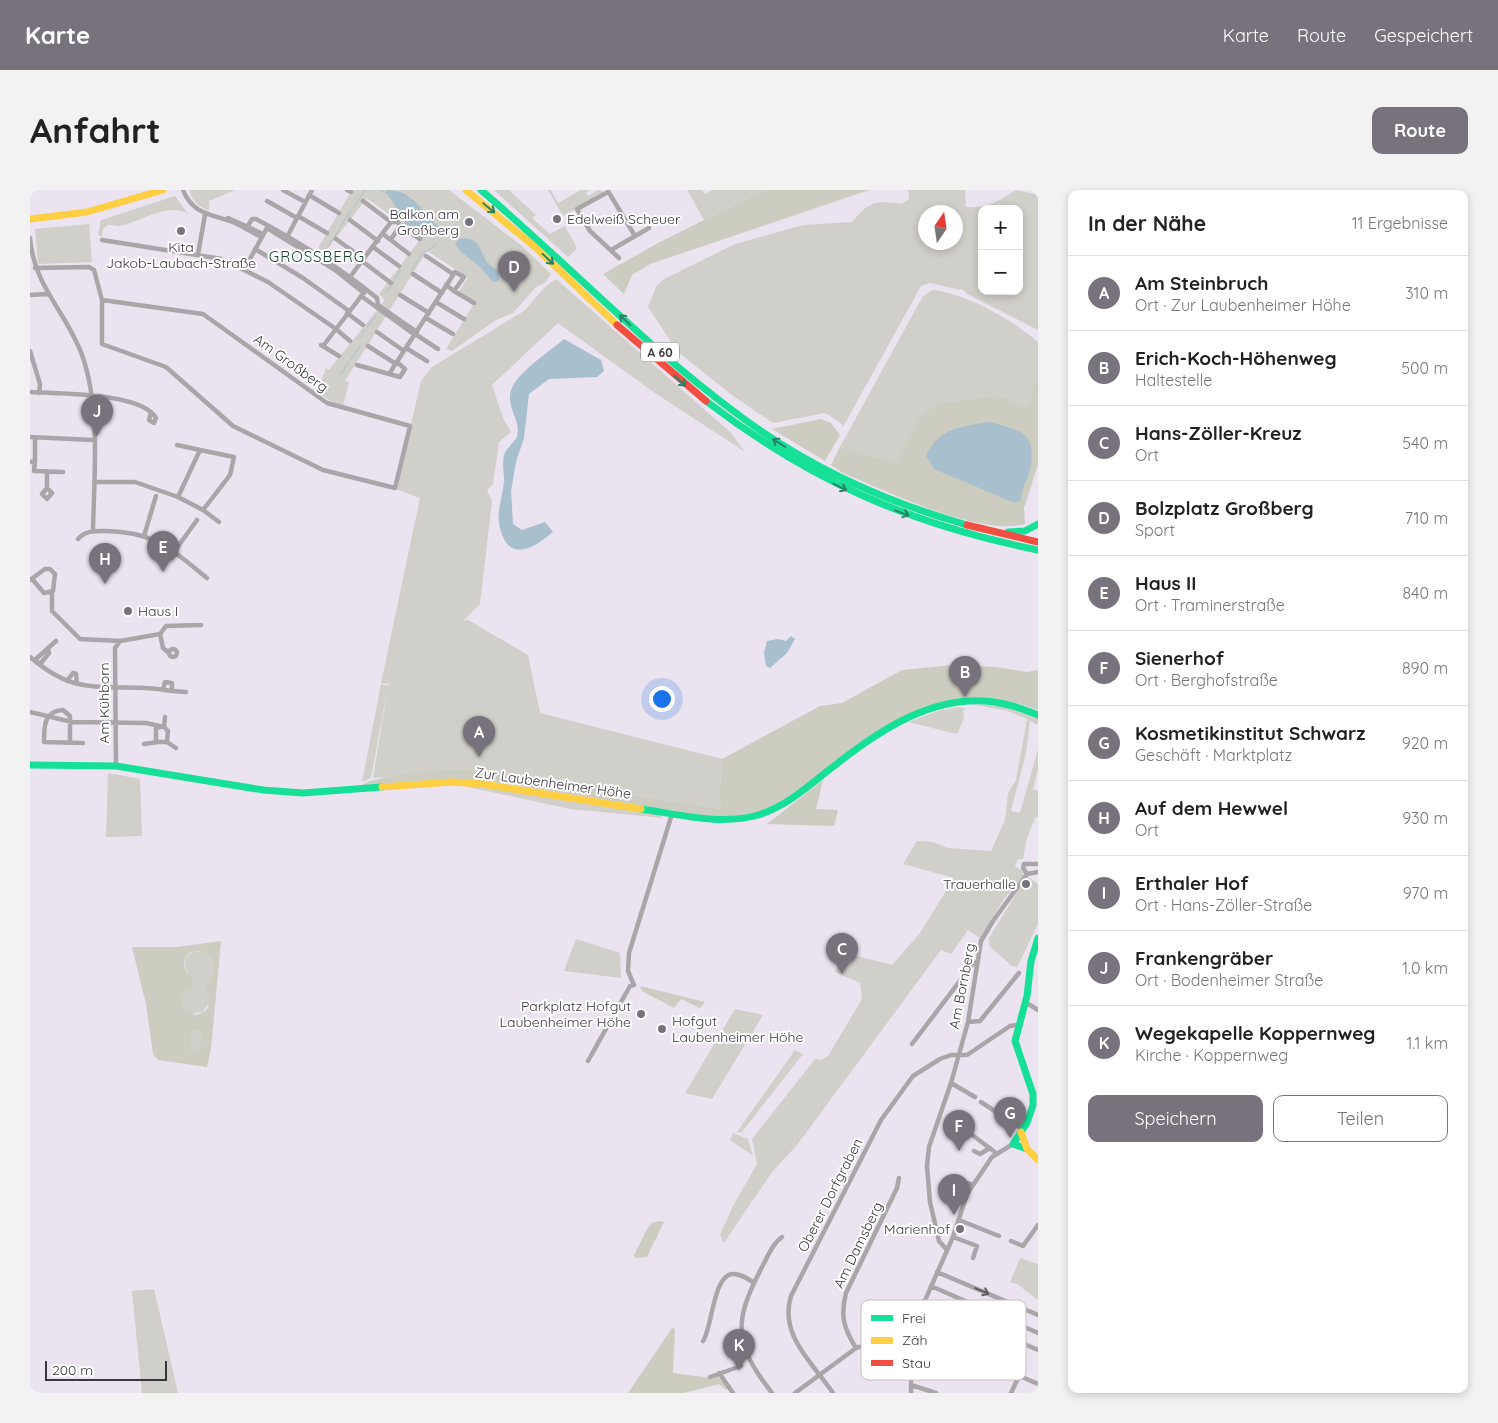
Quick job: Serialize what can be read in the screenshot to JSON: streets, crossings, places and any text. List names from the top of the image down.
{
  "streets": {
    "main road": ["A 60", "Zur Laubenheimer Höhe"],
    "street": [
      "Am Großberg",
      "Am Kühborn",
      "Am Bornberg",
      "Oberer Dorfgraben",
      "Am Damsberg"
    ]
  },
  "crossings": [
    ["Am Kühborn", "Zur Laubenheimer Höhe"],
    ["Am Bornberg", "Oberer Dorfgraben"]
  ],
  "districts": ["GROSSBERG"],
  "places": [
    "Edelweiß Scheuer",
    "Balkon am Großberg",
    "Kita Jakob-Laubach-Straße",
    "Haus I",
    "Trauerhalle",
    "Parkplatz Hofgut Laubenheimer Höhe",
    "Hofgut Laubenheimer Höhe",
    "Marienhof"
  ],
  "legend": ["Frei", "Zäh", "Stau"],
  "scale_bar": "200 m",
  "north": "top",
  "page": {
    "header": "Karte",
    "nav": ["Karte", "Route", "Gespeichert"],
    "buttons": [
      "Route",
      ["Speichern", "Teilen"]
    ],
    "title": "Anfahrt",
    "heading": ["In der Nähe", "11 Ergebnisse"],
    "map_buttons": ["+", "−"],
    "pins": [
      "D",
      "J",
      "E",
      "H",
      "B",
      "A",
      "C",
      "G",
      "F",
      "I",
      "K"
    ],
    "list": [
      {
        "mark": "A",
        "name": "Am Steinbruch",
        "note": "Ort · Zur Laubenheimer Höhe",
        "value": "310 m"
      },
      {
        "mark": "B",
        "name": "Erich-Koch-Höhenweg",
        "note": "Haltestelle",
        "value": "500 m"
      },
      {
        "mark": "C",
        "name": "Hans-Zöller-Kreuz",
        "note": "Ort",
        "value": "540 m"
      },
      {
        "mark": "D",
        "name": "Bolzplatz Großberg",
        "note": "Sport",
        "value": "710 m"
      },
      {
        "mark": "E",
        "name": "Haus II",
        "note": "Ort · Traminerstraße",
        "value": "840 m"
      },
      {
        "mark": "F",
        "name": "Sienerhof",
        "note": "Ort · Berghofstraße",
        "value": "890 m"
      },
      {
        "mark": "G",
        "name": "Kosmetikinstitut Schwarz",
        "note": "Geschäft · Marktplatz",
        "value": "920 m"
      },
      {
        "mark": "H",
        "name": "Auf dem Hewwel",
        "note": "Ort",
        "value": "930 m"
      },
      {
        "mark": "I",
        "name": "Erthaler Hof",
        "note": "Ort · Hans-Zöller-Straße",
        "value": "970 m"
      },
      {
        "mark": "J",
        "name": "Frankengräber",
        "note": "Ort · Bodenheimer Straße",
        "value": "1.0 km"
      },
      {
        "mark": "K",
        "name": "Wegekapelle Koppernweg",
        "note": "Kirche · Koppernweg",
        "value": "1.1 km"
      }
    ],
    "scale": "200 m"
  }
}
